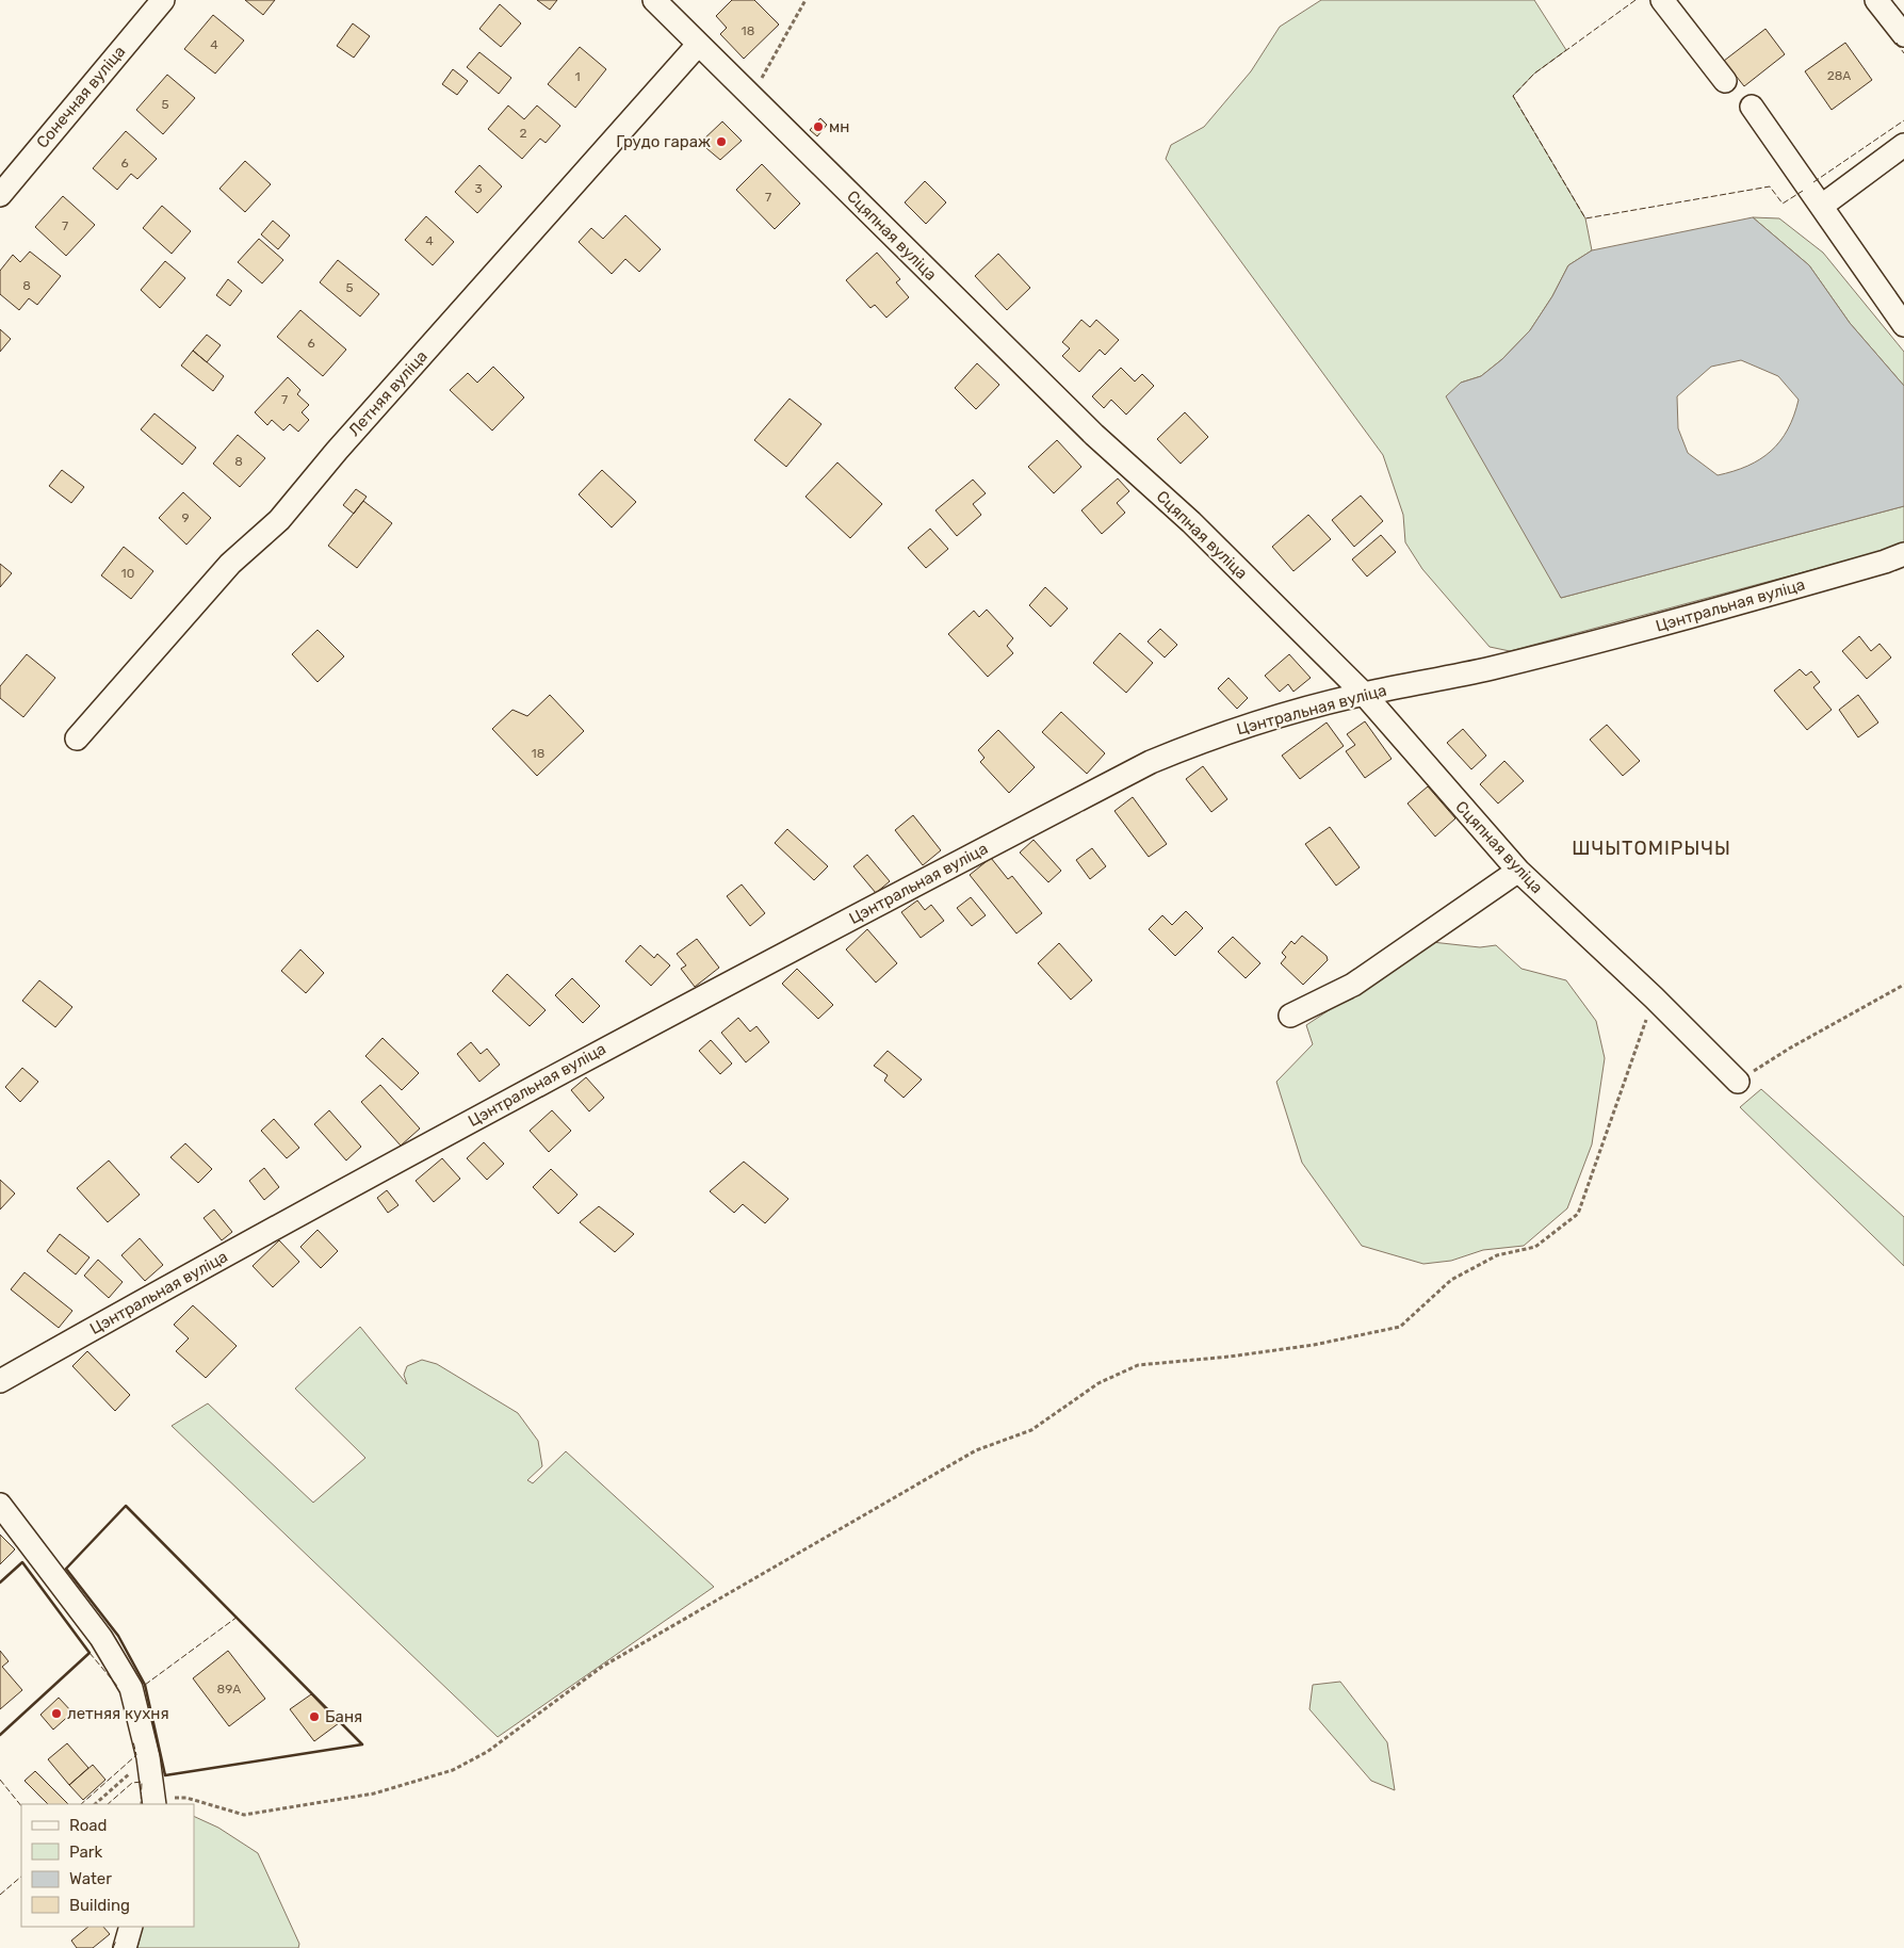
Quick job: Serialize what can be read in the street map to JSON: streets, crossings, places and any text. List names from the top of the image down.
{
  "streets": {
    "street": [
      "Сонечная вуліца",
      "Сцяпная вуліца",
      "Летняя вуліца",
      "Цэнтральная вуліца"
    ]
  },
  "crossings": [
    ["Сцяпная вуліца", "Летняя вуліца"],
    ["Сцяпная вуліца", "Цэнтральная вуліца"]
  ],
  "districts": ["ШЧЫТОМІРЫЧЫ"],
  "places": [
    "мн",
    "Грудо гараж",
    "летняя кухня",
    "Баня"
  ],
  "house_numbers": [
    "18",
    "4",
    "28А",
    "1",
    "5",
    "2",
    "6",
    "3",
    "7",
    "7",
    "4",
    "8",
    "5",
    "6",
    "7",
    "8",
    "9",
    "10",
    "18",
    "89А"
  ],
  "legend": [
    "Road",
    "Park",
    "Water",
    "Building"
  ]
}
